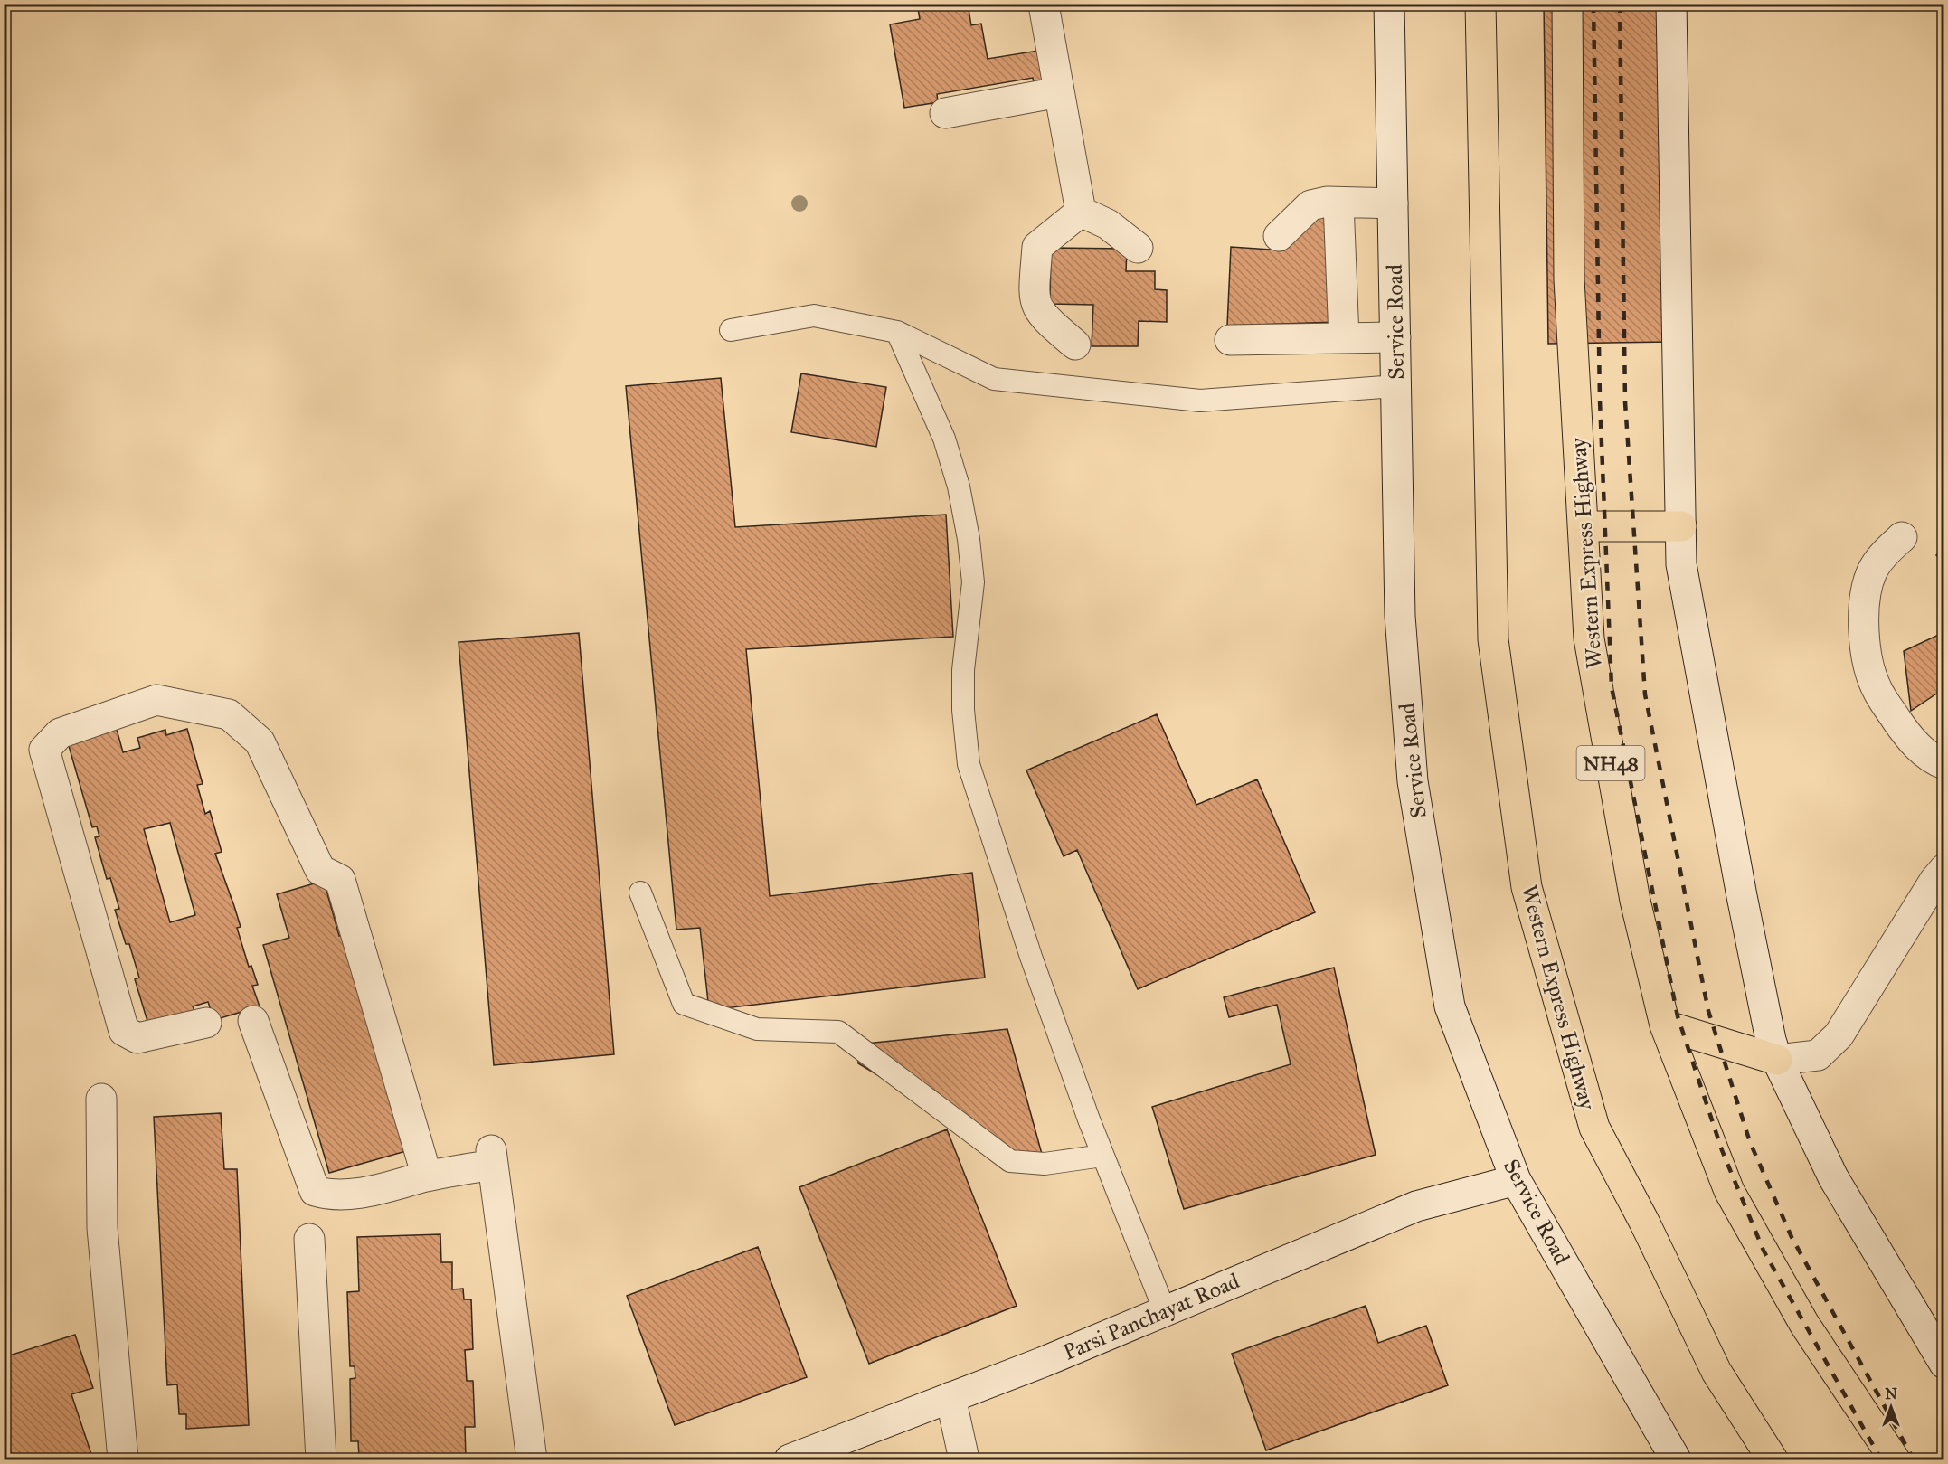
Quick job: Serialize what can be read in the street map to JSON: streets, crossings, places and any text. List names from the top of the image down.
{
  "streets": {
    "highway": ["Western Express Highway", "NH48"],
    "street": ["Service Road", "Parsi Panchayat Road"]
  },
  "crossings": [
    ["Service Road", "Parsi Panchayat Road"]
  ],
  "north": "top"
}
